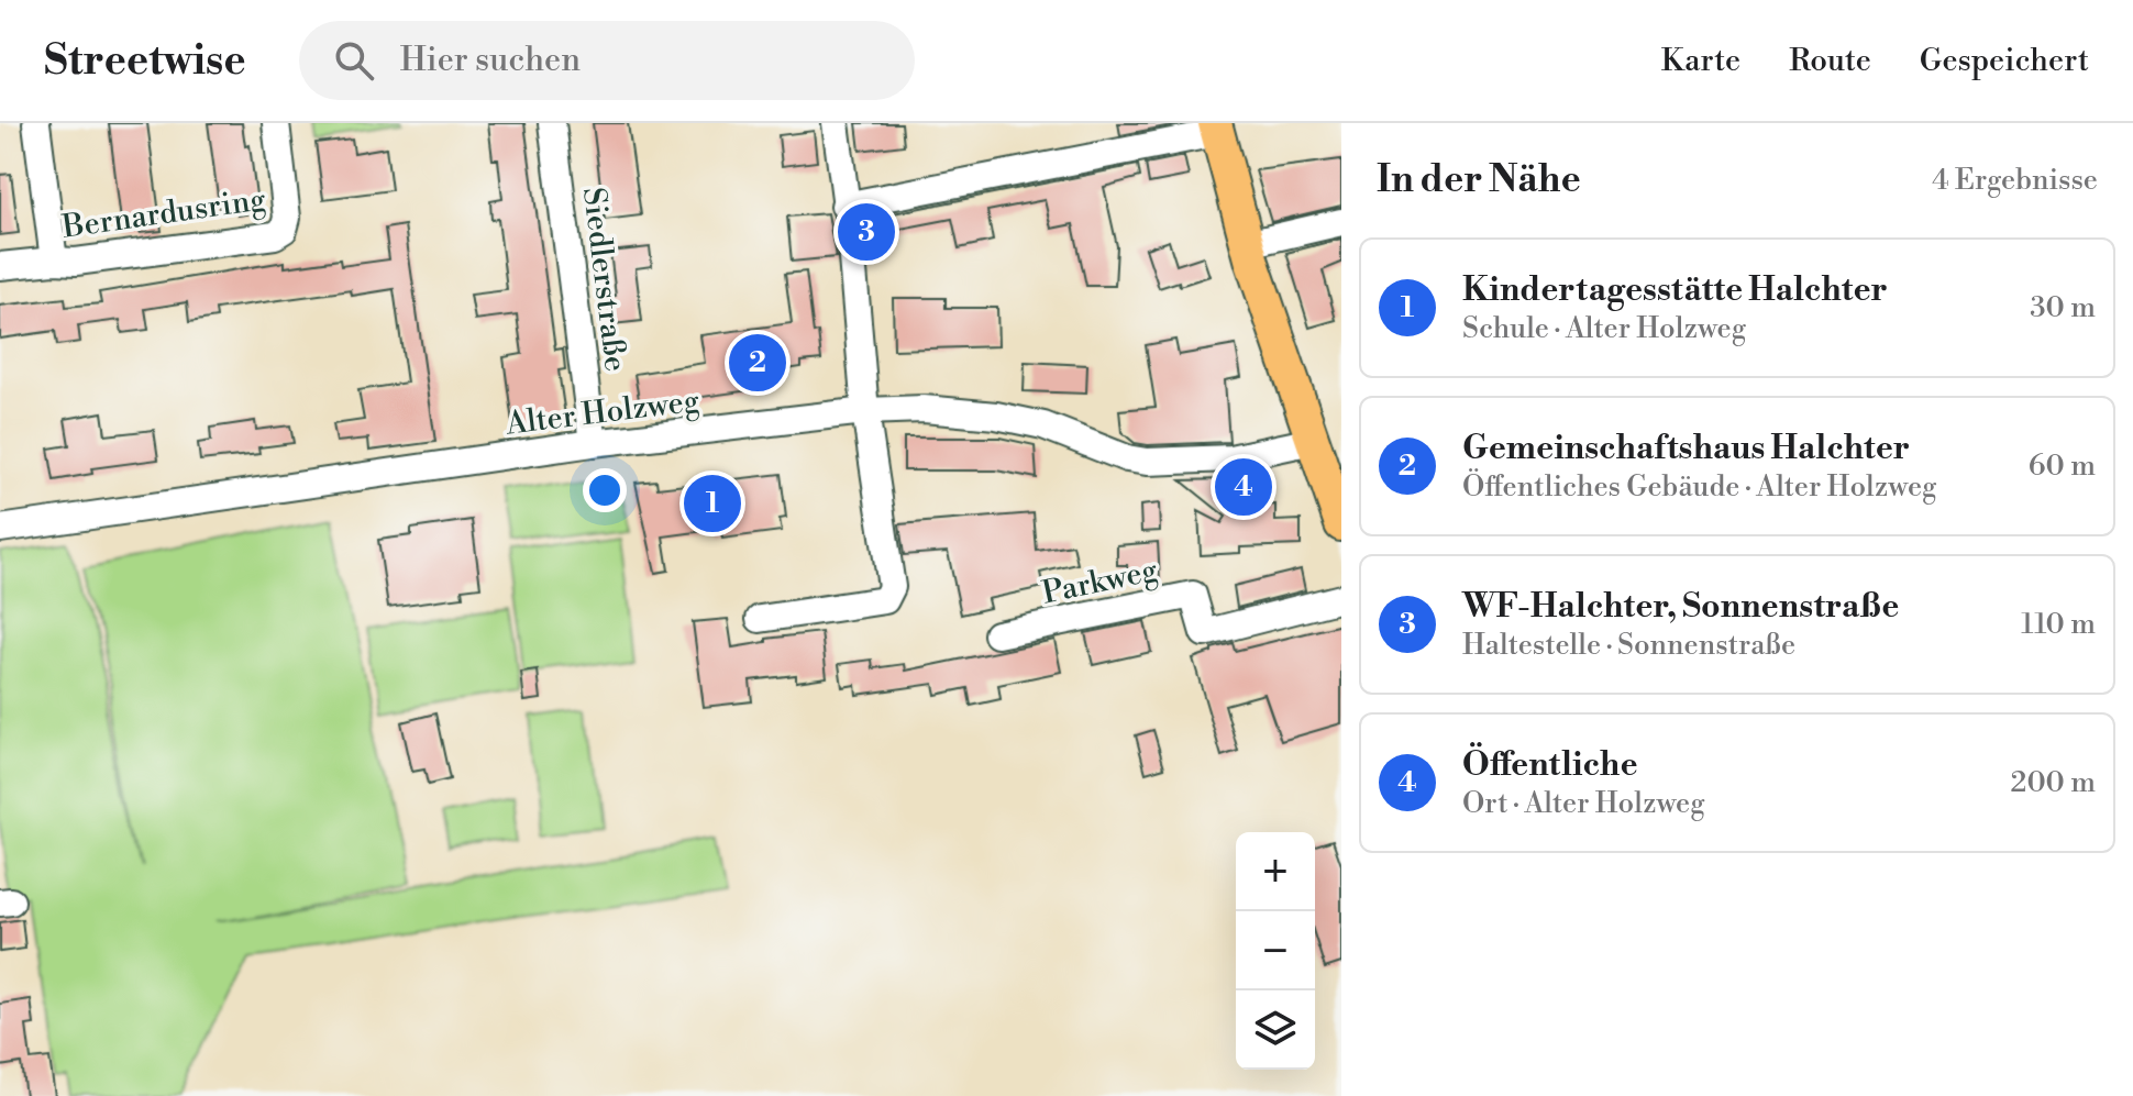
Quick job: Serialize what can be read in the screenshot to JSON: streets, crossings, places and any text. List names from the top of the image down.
{
  "streets": {
    "street": [
      "Bernardusring",
      "Siedlerstraße",
      "Alter Holzweg",
      "Parkweg"
    ]
  },
  "crossings": [
    ["Siedlerstraße", "Alter Holzweg"]
  ],
  "page": {
    "header": "Streetwise",
    "search": "Hier suchen",
    "nav": ["Karte", "Route", "Gespeichert"],
    "heading": ["In der Nähe", "4 Ergebnisse"],
    "pins": [
      "3",
      "2",
      "4",
      "1"
    ],
    "list": [
      {
        "mark": "1",
        "name": "Kindertagesstätte Halchter",
        "note": "Schule · Alter Holzweg",
        "value": "30 m"
      },
      {
        "mark": "2",
        "name": "Gemeinschaftshaus Halchter",
        "note": "Öffentliches Gebäude · Alter Holzweg",
        "value": "60 m"
      },
      {
        "mark": "3",
        "name": "WF-Halchter, Sonnenstraße",
        "note": "Haltestelle · Sonnenstraße",
        "value": "110 m"
      },
      {
        "mark": "4",
        "name": "Öffentliche",
        "note": "Ort · Alter Holzweg",
        "value": "200 m"
      }
    ],
    "map_buttons": ["+", "−"]
  }
}
